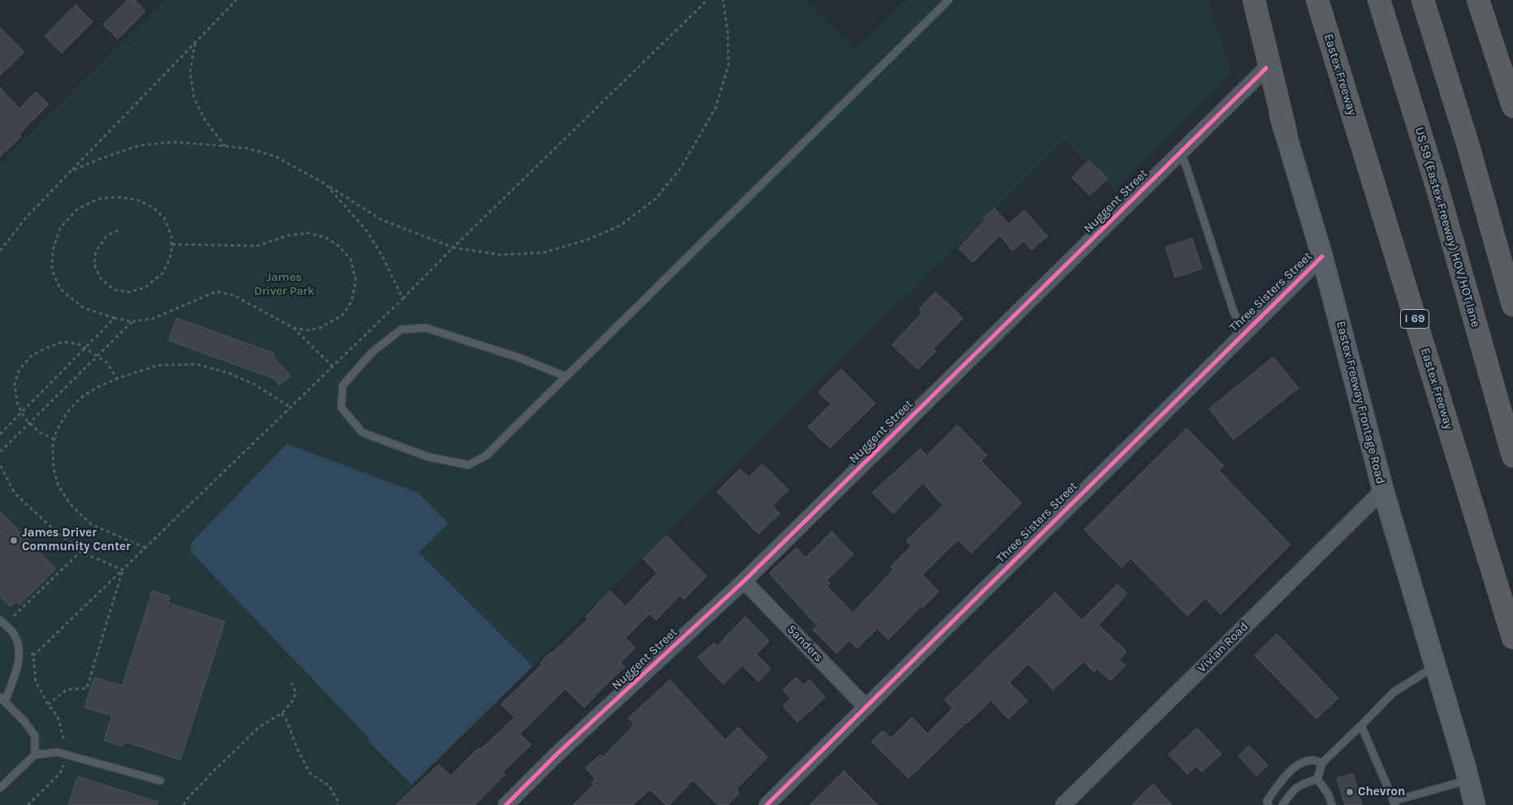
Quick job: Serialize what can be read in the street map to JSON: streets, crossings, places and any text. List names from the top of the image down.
{
  "streets": {
    "highway": ["Eastex Freeway", "US 59 (Eastex Freeway) HOV/HOT lane", "I 69"],
    "main road": ["Eastex Freeway Frontage Road"],
    "street": [
      "Nuggent Street",
      "Three Sisters Street",
      "Sanders",
      "Vivian Road"
    ]
  },
  "crossings": [
    ["Nuggent Street", "Eastex Freeway Frontage Road"],
    ["Nuggent Street", "Sanders"],
    ["Three Sisters Street", "Eastex Freeway Frontage Road"],
    ["Three Sisters Street", "Sanders"],
    ["Eastex Freeway Frontage Road", "Vivian Road"]
  ],
  "parks": ["James Driver Park"],
  "places": ["James Driver Community Center", "Chevron"]
}
